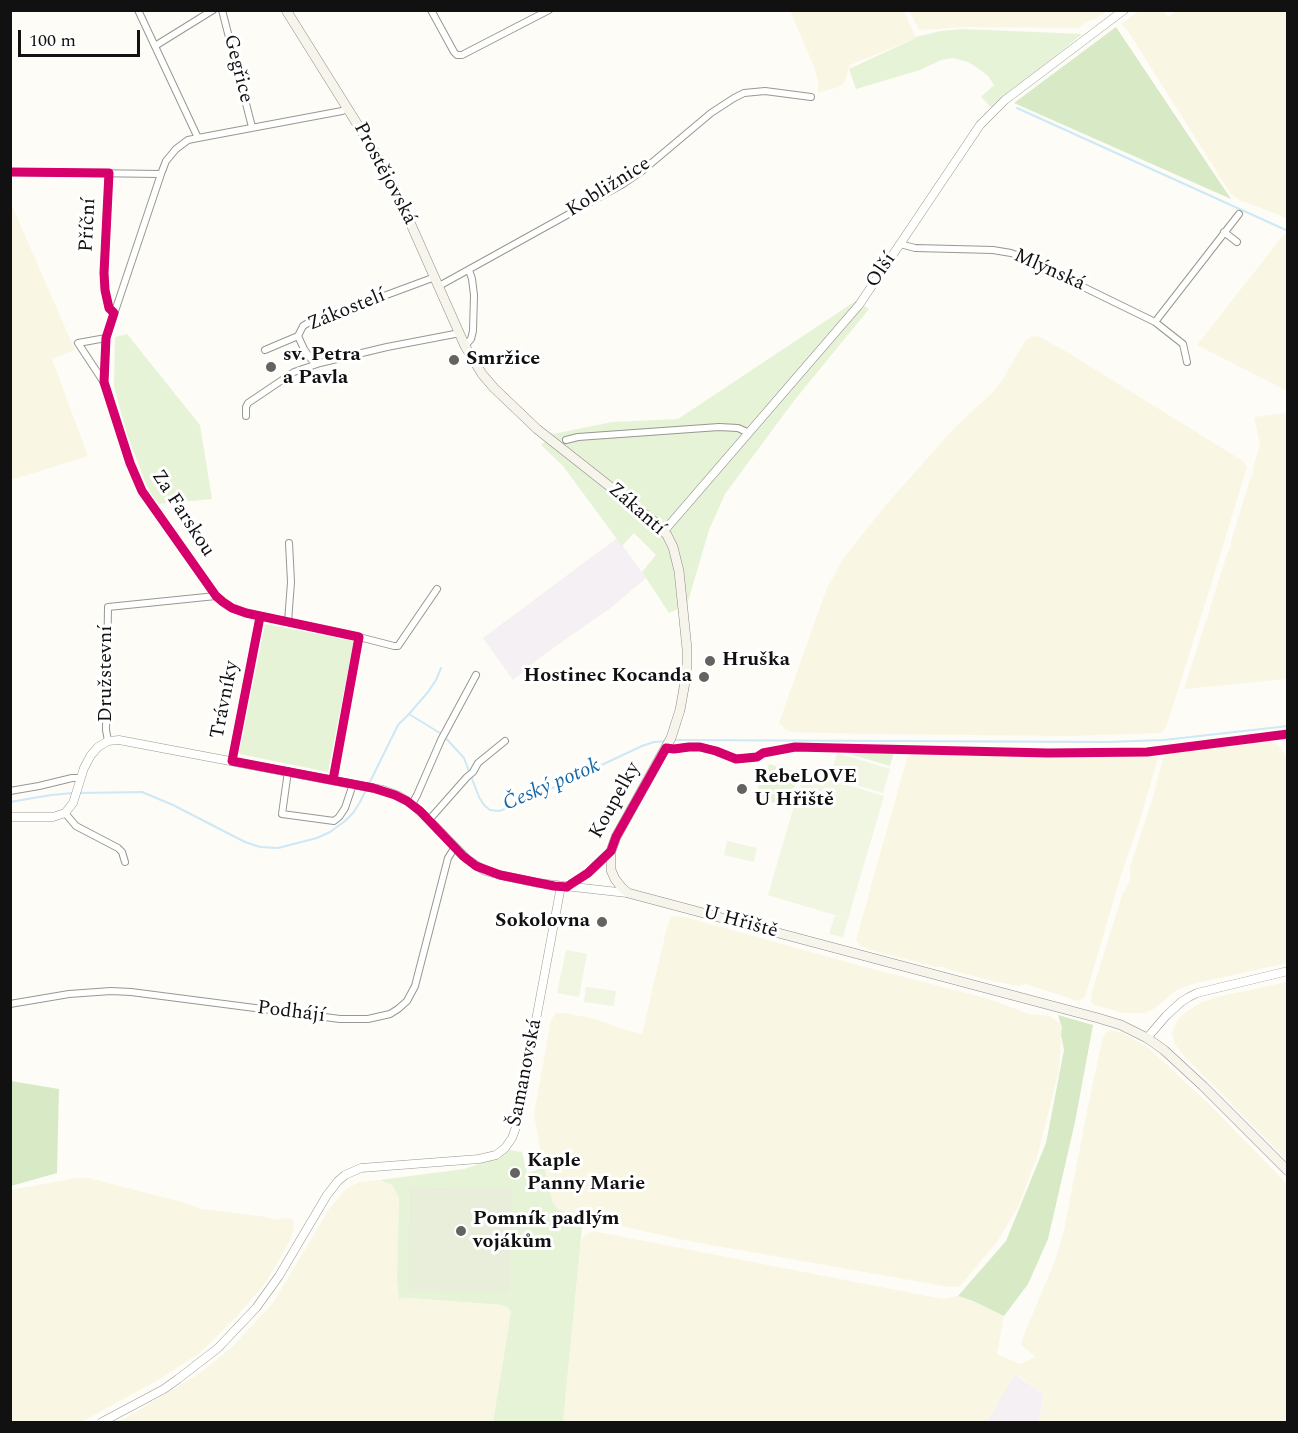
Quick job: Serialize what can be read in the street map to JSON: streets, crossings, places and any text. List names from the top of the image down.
{
  "streets": {
    "main road": [
      "Prostějovská",
      "Zákantí",
      "Koupelky",
      "U Hřiště"
    ],
    "street": [
      "Gegřice",
      "Kobližnice",
      "Příční",
      "Olší",
      "Mlýnská",
      "Zákostelí",
      "Za Farskou",
      "Družstevní",
      "Trávníky",
      "Podhájí",
      "Šamanovská"
    ]
  },
  "crossings": [
    ["Prostějovská", "Kobližnice"],
    ["Prostějovská", "Zákostelí"],
    ["Prostějovská", "Zákantí"],
    ["Kobližnice", "Zákostelí"],
    ["Olší", "Mlýnská"],
    ["Olší", "Zákantí"],
    ["Zákantí", "Koupelky"],
    ["Za Farskou", "Družstevní"],
    ["Za Farskou", "Trávníky"],
    ["Družstevní", "Trávníky"],
    ["Trávníky", "Koupelky"],
    ["Trávníky", "Podhájí"],
    ["Trávníky", "Šamanovská"],
    ["Koupelky", "U Hřiště"],
    ["Koupelky", "Šamanovská"]
  ],
  "water": ["Český potok"],
  "places": [
    "Smržice",
    "sv. Petra a Pavla",
    "Hruška",
    "Hostinec Kocanda",
    "RebeLOVE U Hřiště",
    "Sokolovna",
    "Kaple Panny Marie",
    "Pomník padlým vojákům"
  ],
  "scale_bar": "100 m"
}
